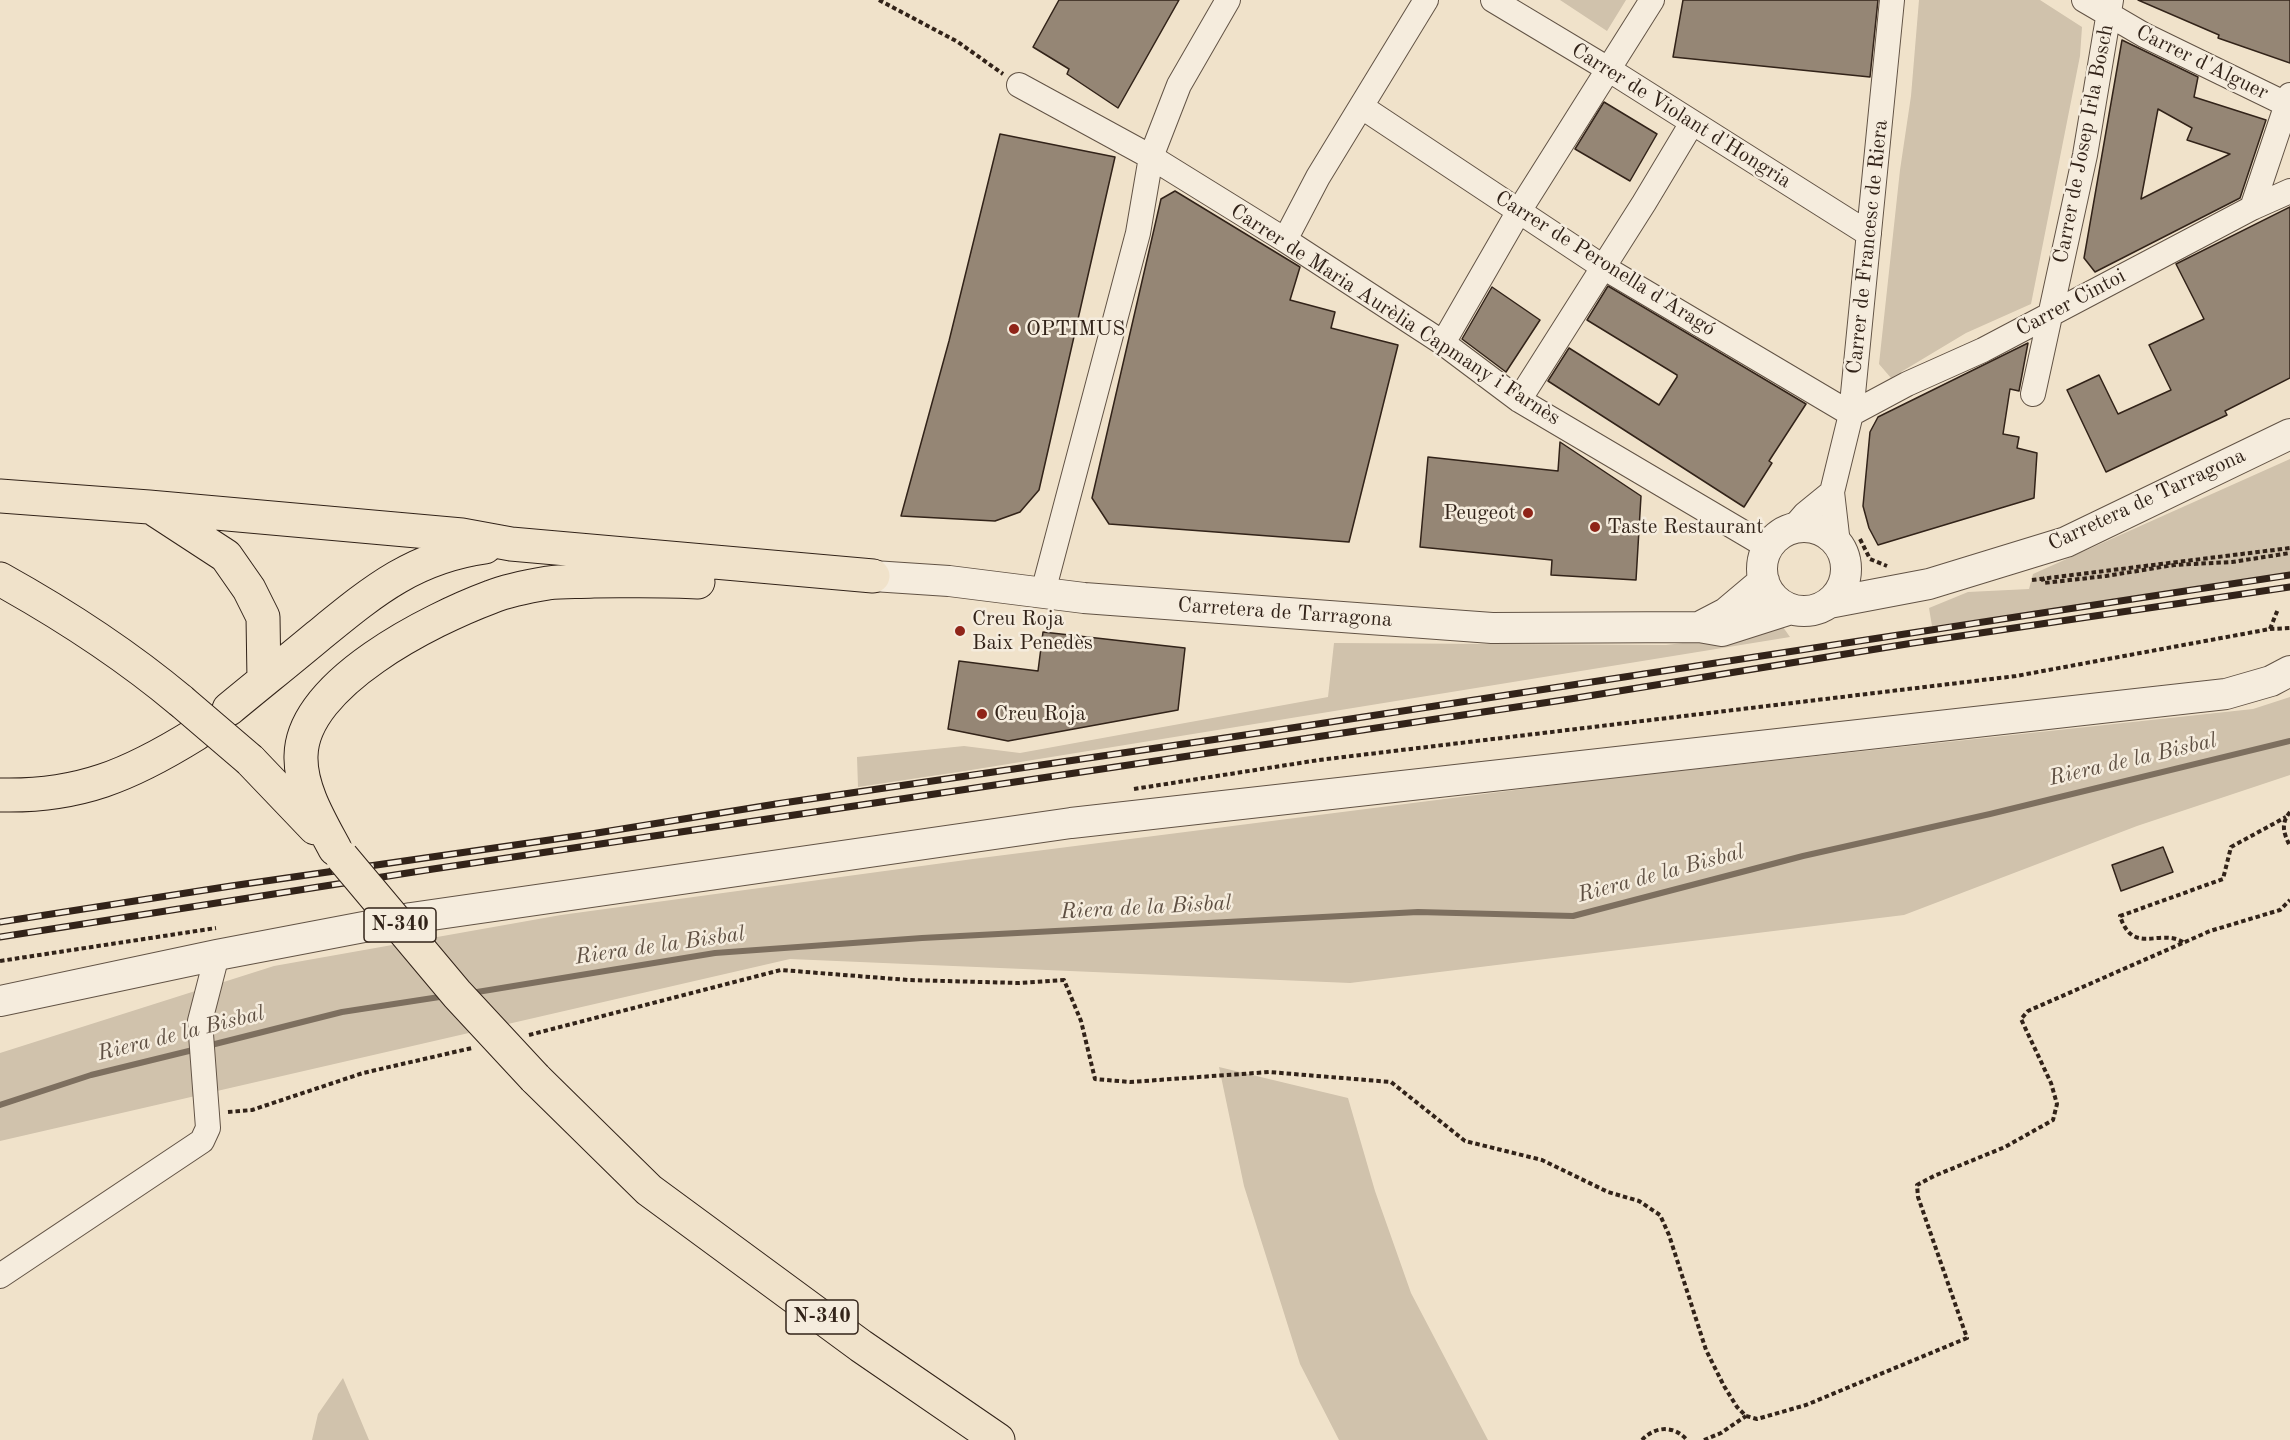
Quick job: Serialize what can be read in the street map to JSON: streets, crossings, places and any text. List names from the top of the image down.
{
  "streets": {
    "highway": ["N-340"],
    "street": [
      "Carrer d'Alguer",
      "Carrer de Violant d'Hongria",
      "Carrer de Josep Irla Bosch",
      "Carrer de Francesc de Riera",
      "Carrer de Peronella d'Aragó",
      "Carrer Cintoi",
      "Carrer de Maria Aurèlia Capmany i Farnès",
      "Carretera de Tarragona"
    ]
  },
  "crossings": [
    ["Carrer d'Alguer", "Carrer de Josep Irla Bosch"],
    ["Carrer de Violant d'Hongria", "Carrer de Francesc de Riera"],
    ["Carrer de Josep Irla Bosch", "Carrer Cintoi"],
    ["Carrer de Francesc de Riera", "Carrer de Peronella d'Aragó"],
    ["Carrer de Francesc de Riera", "Carrer Cintoi"],
    ["Carrer de Francesc de Riera", "Carrer de Maria Aurèlia Capmany i Farnès"],
    ["Carrer de Francesc de Riera", "Carretera de Tarragona"],
    ["Carrer de Peronella d'Aragó", "Carrer Cintoi"],
    ["Carrer de Maria Aurèlia Capmany i Farnès", "Carretera de Tarragona"]
  ],
  "water": ["Riera de la Bisbal"],
  "places": [
    "OPTIMUS",
    "Peugeot",
    "Taste Restaurant",
    "Creu Roja Baix Penedès",
    "Creu Roja"
  ]
}
